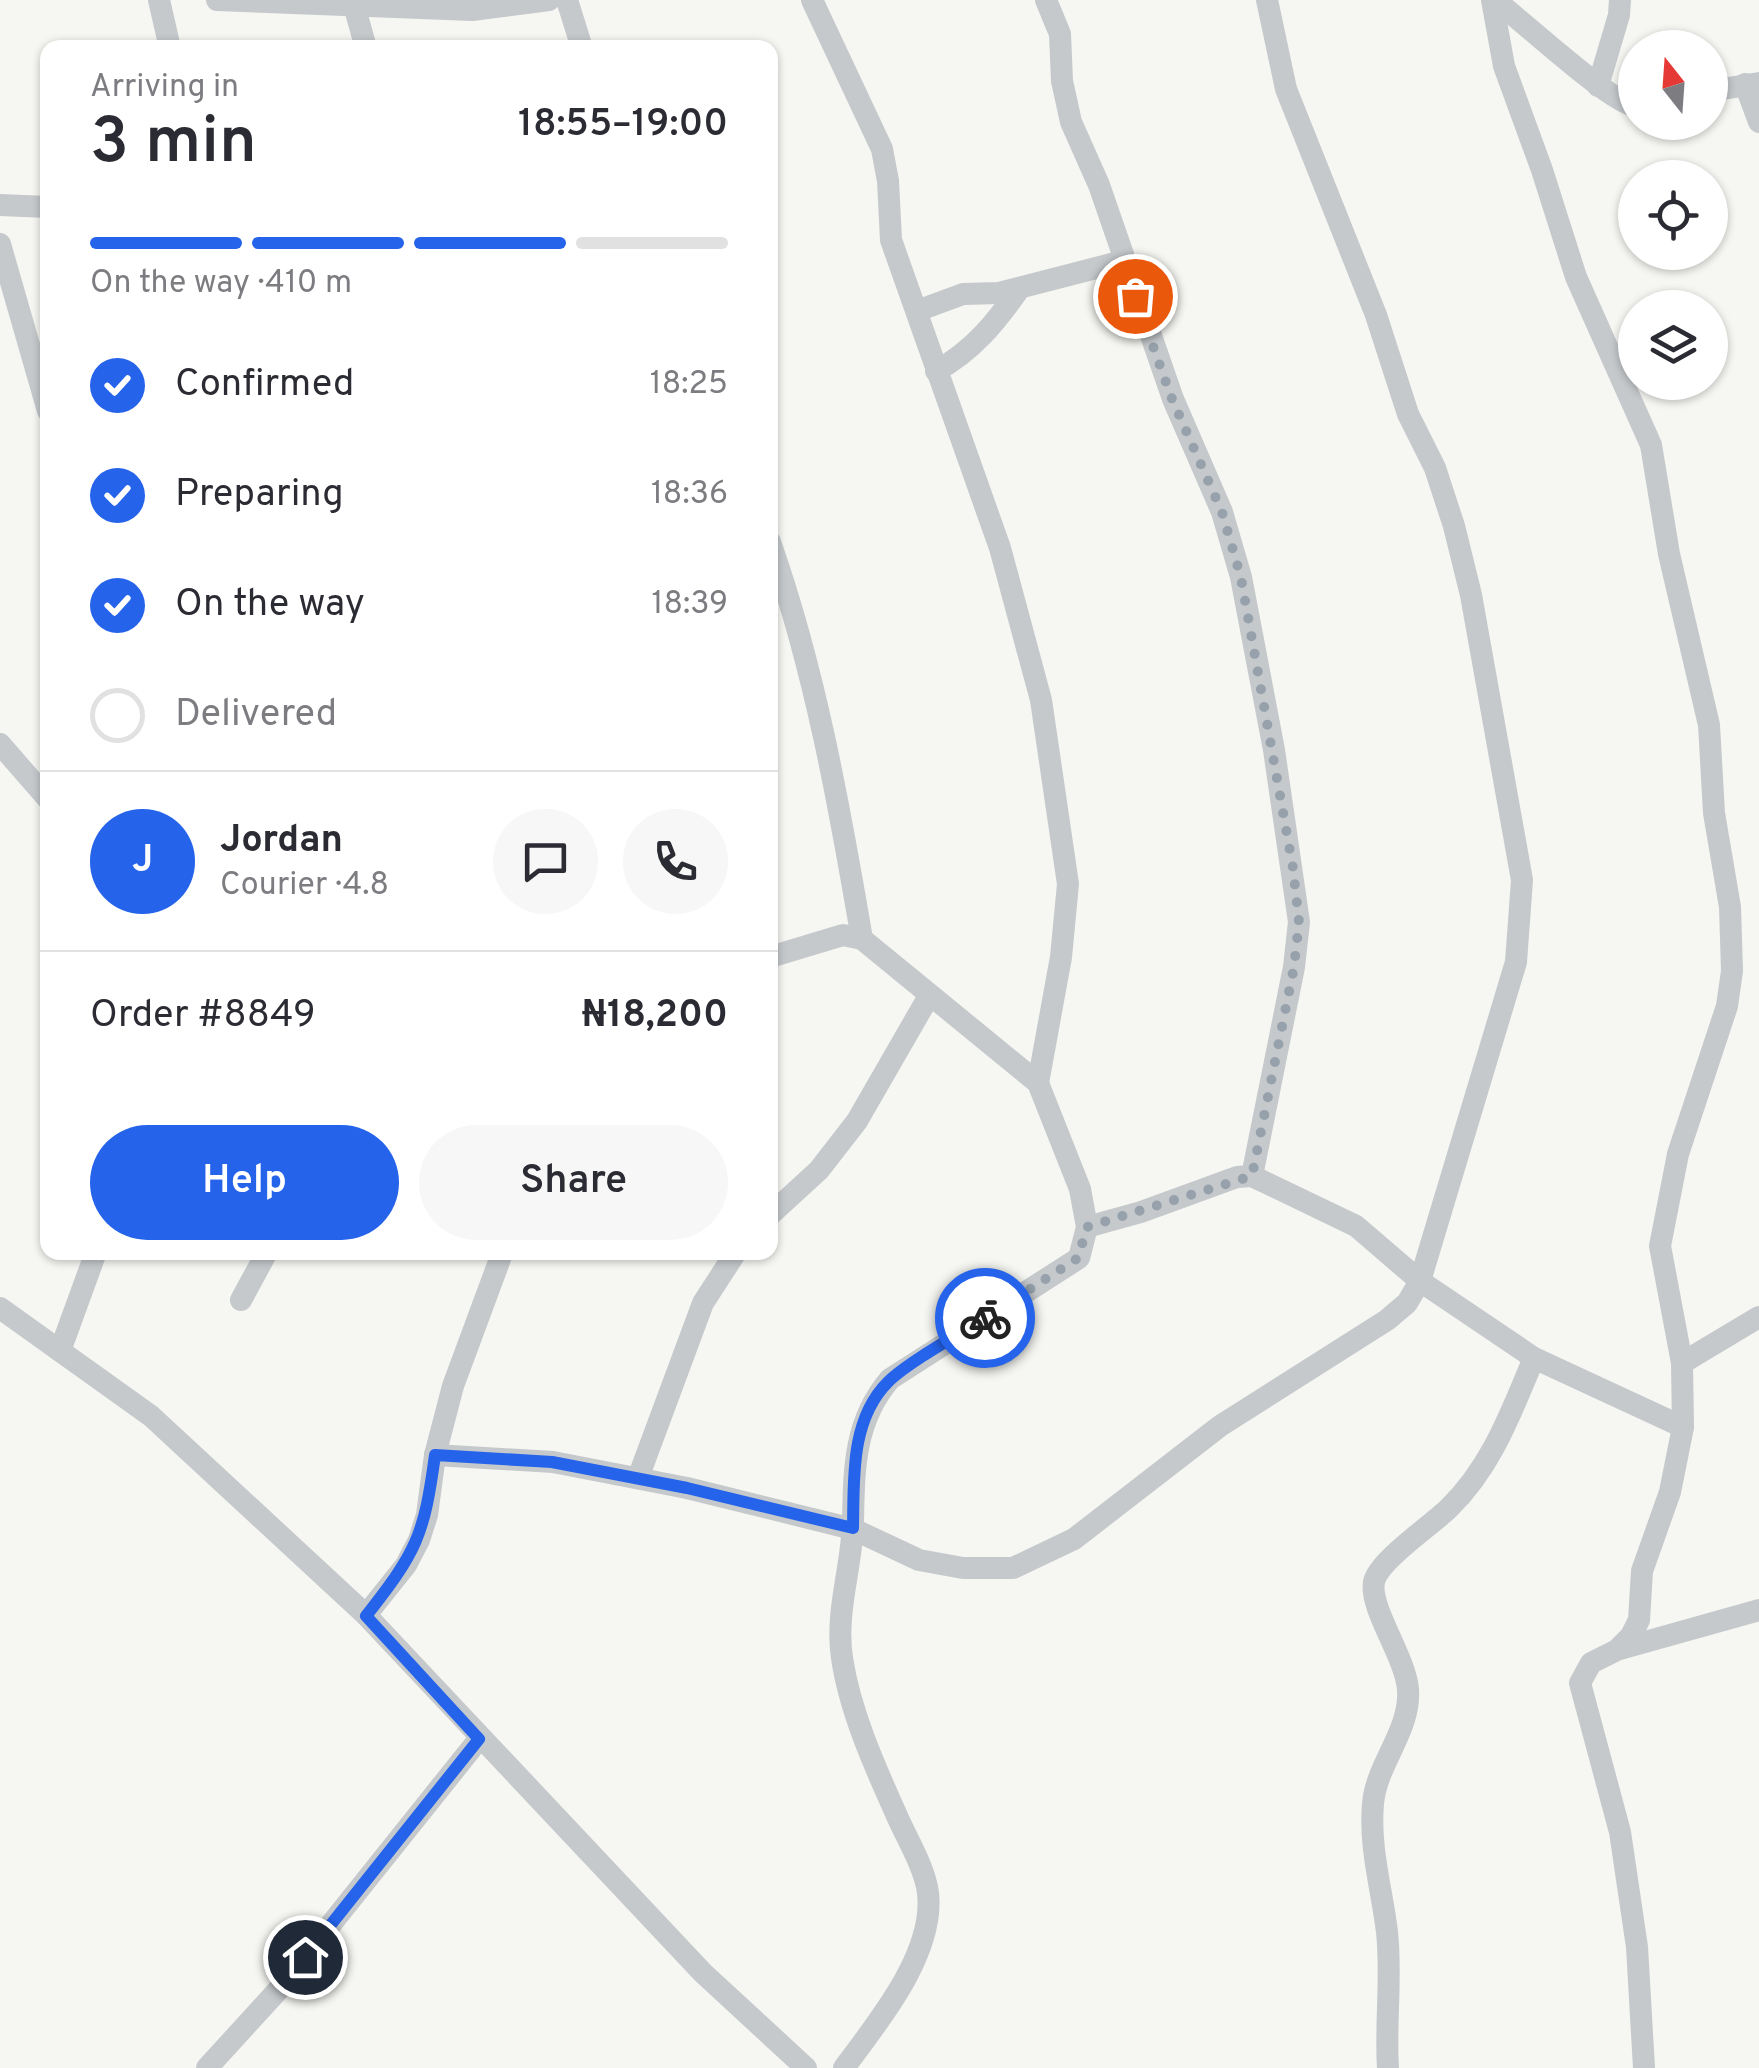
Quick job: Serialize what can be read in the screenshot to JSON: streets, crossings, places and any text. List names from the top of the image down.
{
  "north": "top",
  "page": {
    "heading": ["3 min", "Arriving in", "18:55–19:00"],
    "panel": [
      "Jordan",
      "Courier · 4.8",
      "Order #8849",
      "₦18,200"
    ],
    "bar": "On the way · 410 m",
    "list": [
      ["Confirmed", "18:25"],
      ["Preparing", "18:36"],
      ["On the way", "18:39"],
      "Delivered"
    ],
    "round": "J",
    "buttons": ["Help", "Share"]
  }
}
